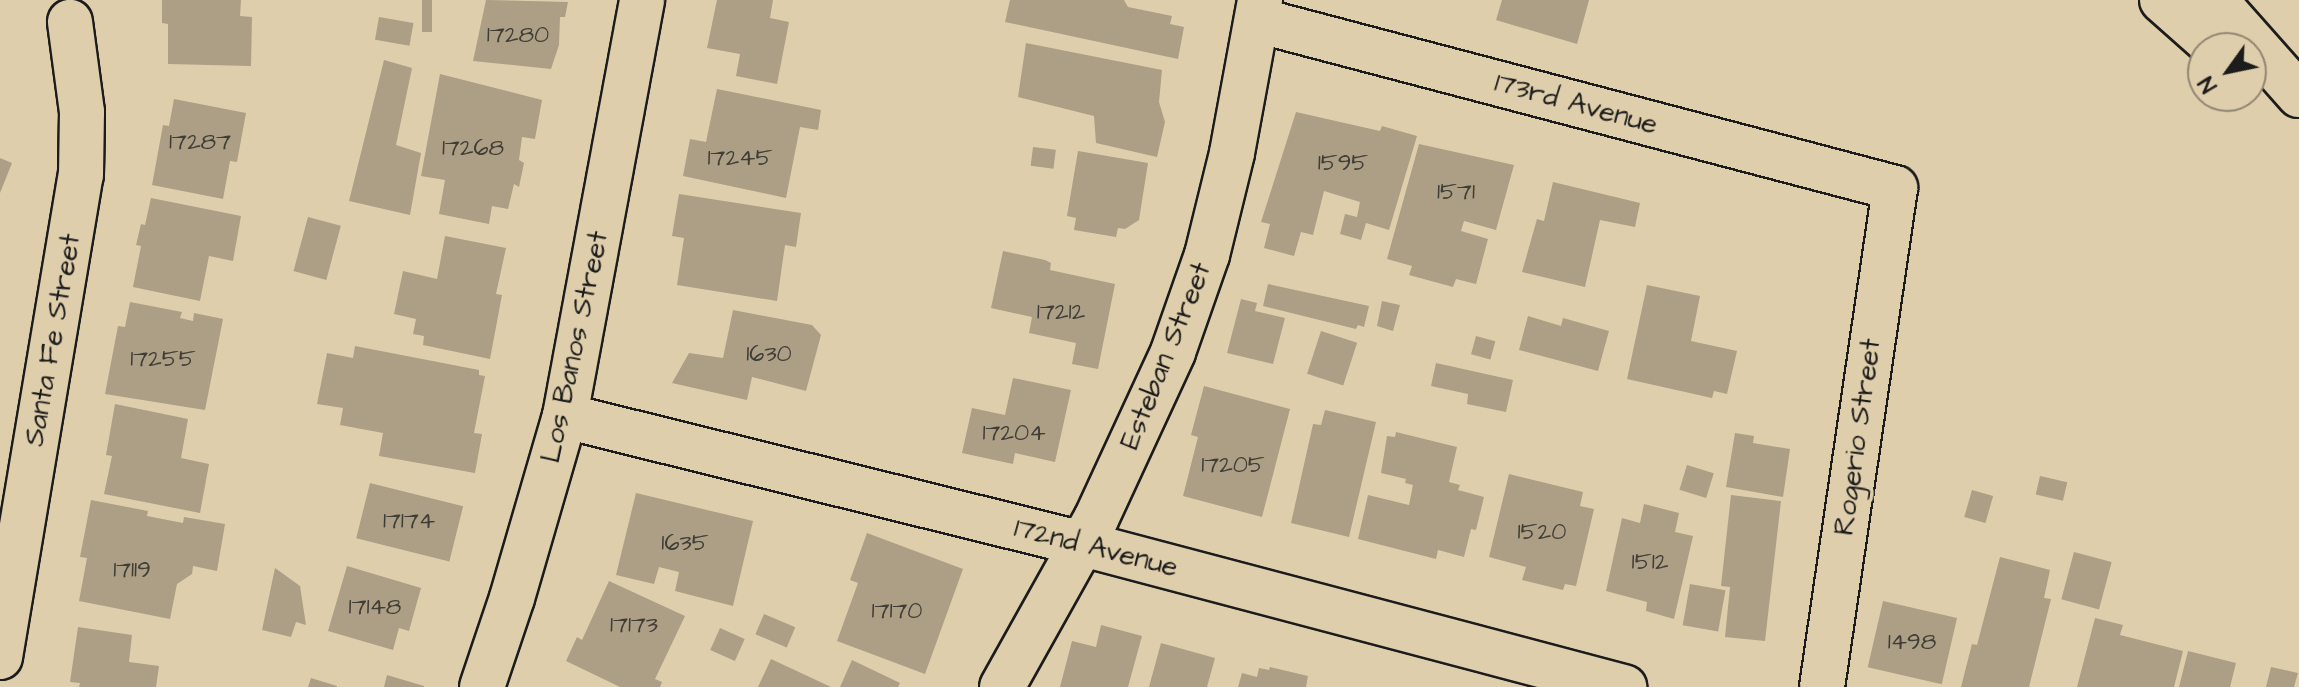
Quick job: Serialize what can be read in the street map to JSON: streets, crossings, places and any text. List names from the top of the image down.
{
  "streets": {
    "main road": [
      "173rd Avenue",
      "Santa Fe Street",
      "Los Banos Street",
      "Esteban Street",
      "Rogerio Street",
      "172nd Avenue"
    ]
  },
  "crossings": [
    ["173rd Avenue", "Esteban Street"],
    ["173rd Avenue", "Rogerio Street"],
    ["Los Banos Street", "172nd Avenue"],
    ["Esteban Street", "172nd Avenue"]
  ],
  "house_numbers": [
    "17280",
    "17287",
    "17268",
    "17245",
    "1595",
    "1571",
    "17212",
    "1630",
    "17255",
    "17204",
    "17205",
    "17174",
    "1520",
    "1635",
    "1512",
    "17119",
    "17148",
    "17170",
    "17173",
    "1498"
  ],
  "north": "bottom left"
}
